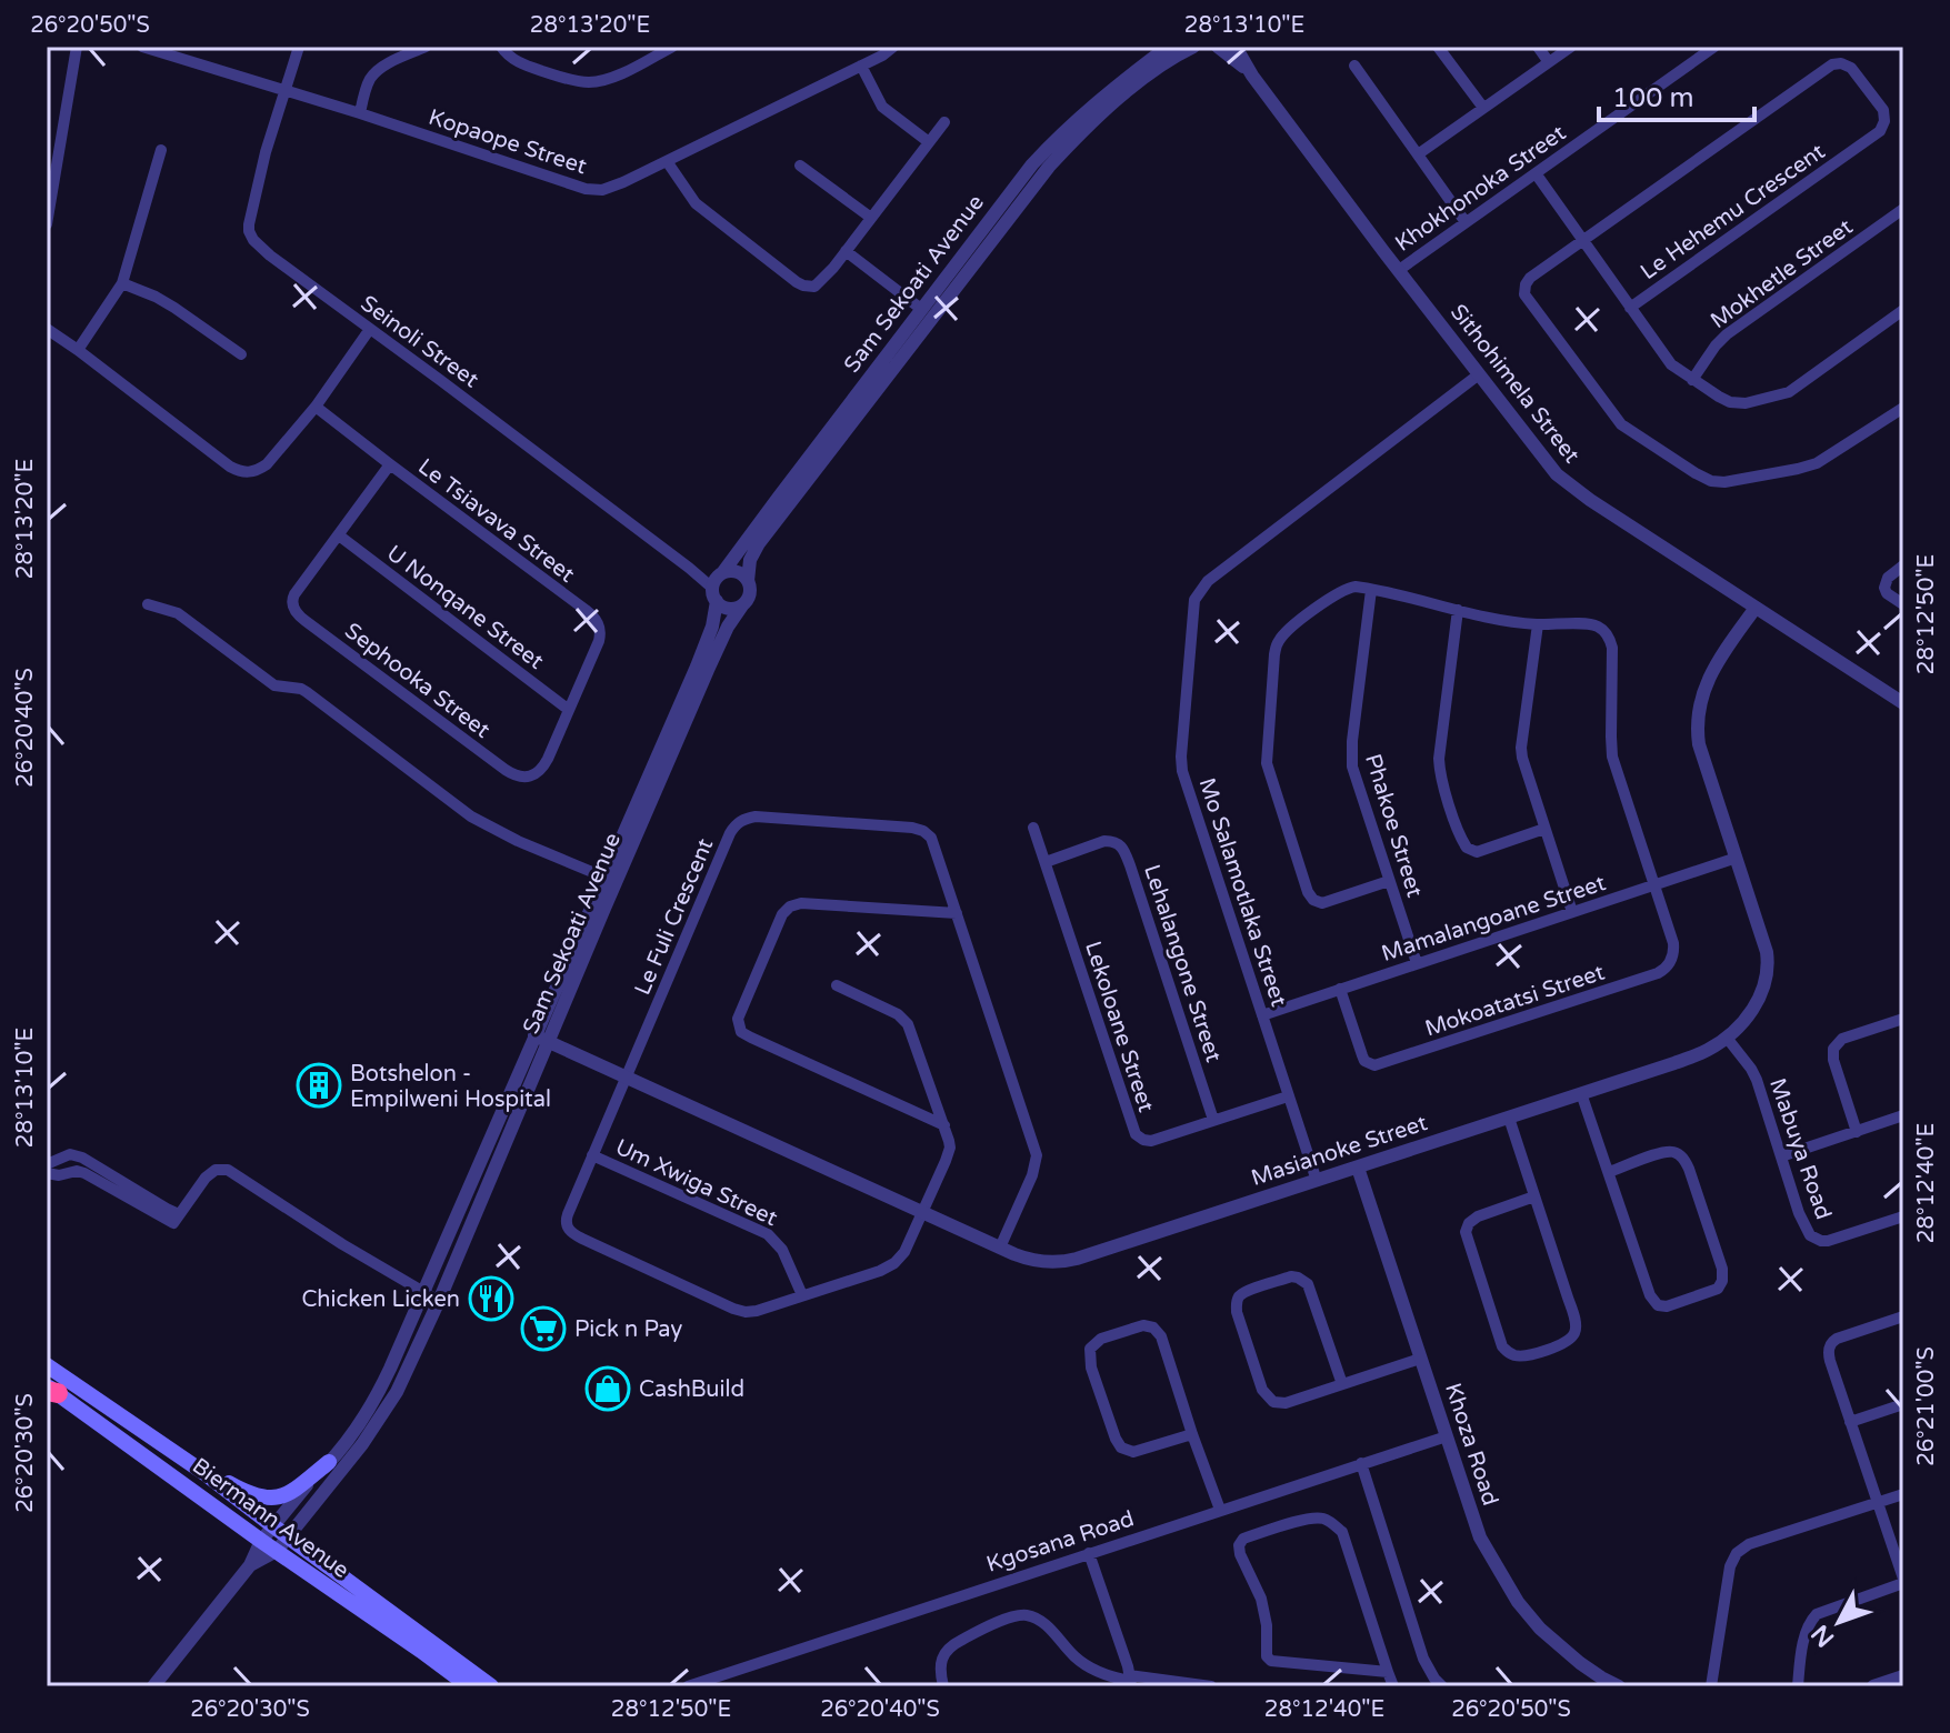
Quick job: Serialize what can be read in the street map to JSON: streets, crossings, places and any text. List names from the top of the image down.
{
  "streets": {
    "main road": ["Biermann Avenue"],
    "street": [
      "Kopaope Street",
      "Khokhonoka Street",
      "Le Hehemu Crescent",
      "Mokhetle Street",
      "Sam Sekoati Avenue",
      "Seinoli Street",
      "Sithohimela Street",
      "Le Tsiavava Street",
      "U Nonqane Street",
      "Sephooka Street",
      "Phakoe Street",
      "Mo Salamotlaka Street",
      "Le Fuli Crescent",
      "Mamalangoane Street",
      "Lehalangone Street",
      "Mokoatatsi Street",
      "Lekoloane Street",
      "Mabuya Road",
      "Masianoke Street",
      "Um Xwiga Street",
      "Khoza Road",
      "Kgosana Road"
    ]
  },
  "crossings": [
    ["Kopaope Street", "Seinoli Street"],
    ["Khokhonoka Street", "Sithohimela Street"],
    ["Sam Sekoati Avenue", "Seinoli Street"],
    ["Sam Sekoati Avenue", "Masianoke Street"],
    ["Sam Sekoati Avenue", "Biermann Avenue"],
    ["Sithohimela Street", "Mo Salamotlaka Street"],
    ["Sithohimela Street", "Masianoke Street"],
    ["Le Tsiavava Street", "U Nonqane Street"],
    ["Le Tsiavava Street", "Sephooka Street"],
    ["U Nonqane Street", "Sephooka Street"],
    ["Phakoe Street", "Mamalangoane Street"],
    ["Mo Salamotlaka Street", "Mamalangoane Street"],
    ["Mo Salamotlaka Street", "Lekoloane Street"],
    ["Mo Salamotlaka Street", "Masianoke Street"],
    ["Le Fuli Crescent", "Masianoke Street"],
    ["Le Fuli Crescent", "Um Xwiga Street"],
    ["Mamalangoane Street", "Mokoatatsi Street"],
    ["Mamalangoane Street", "Masianoke Street"],
    ["Lehalangone Street", "Lekoloane Street"],
    ["Mabuya Road", "Masianoke Street"],
    ["Masianoke Street", "Khoza Road"],
    ["Khoza Road", "Kgosana Road"]
  ],
  "places": {
    "building": ["Botshelon - Empilweni Hospital"],
    "restaurant": ["Chicken Licken"],
    "supermarket": ["Pick n Pay"],
    "shop": ["CashBuild"]
  },
  "scale_bar": "100 m",
  "north": "bottom left",
  "coordinates": [
    "26°20'50\"S",
    "28°13'20\"E",
    "28°13'10\"E",
    "28°12'50\"E",
    "26°20'40\"S",
    "28°12'40\"E",
    "26°21'00\"S",
    "26°20'30\"S"
  ]
}
